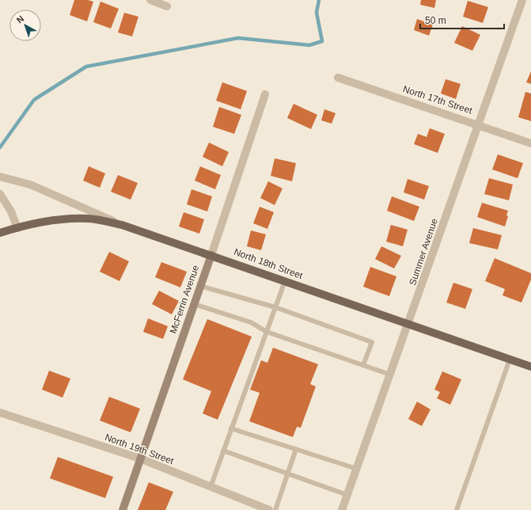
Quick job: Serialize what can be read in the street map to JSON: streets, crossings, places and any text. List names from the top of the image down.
{
  "streets": {
    "main road": ["North 18th Street"],
    "street": [
      "North 17th Street",
      "Summer Avenue",
      "McFerrin Avenue",
      "North 19th Street"
    ]
  },
  "crossings": [
    ["North 17th Street", "Summer Avenue"],
    ["Summer Avenue", "North 18th Street"],
    ["North 18th Street", "McFerrin Avenue"],
    ["McFerrin Avenue", "North 19th Street"]
  ],
  "scale_bar": "50 m",
  "north": "top left"
}
